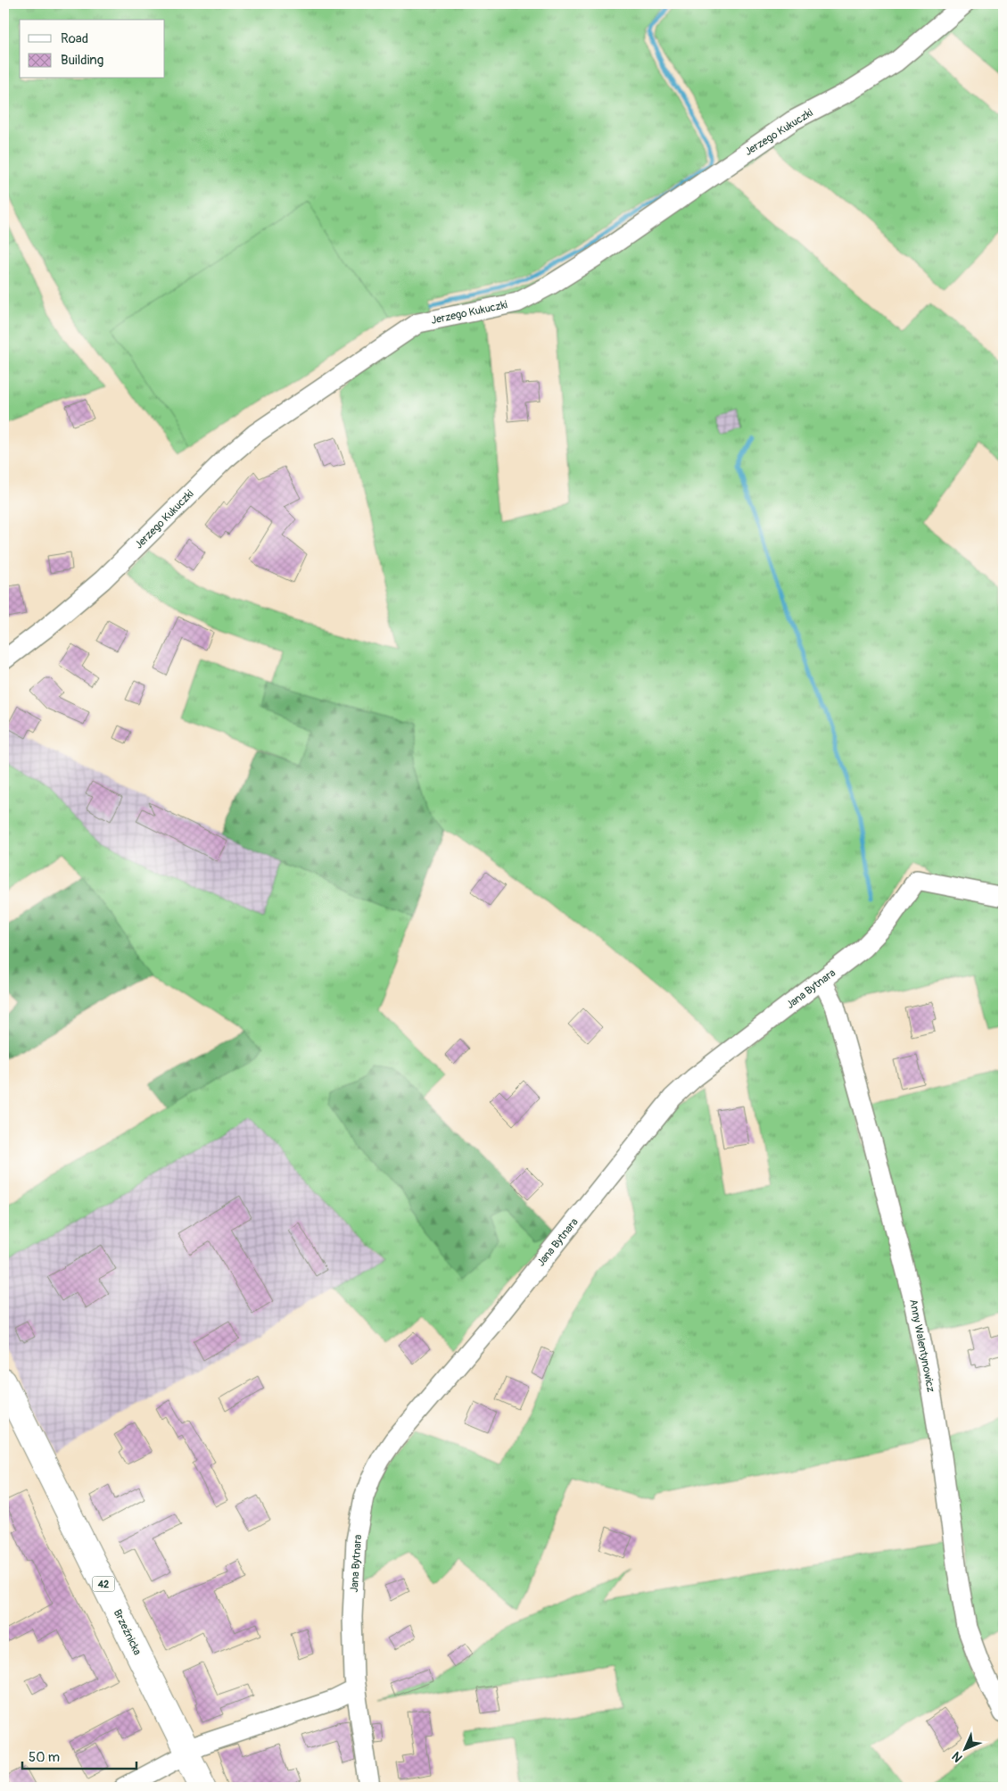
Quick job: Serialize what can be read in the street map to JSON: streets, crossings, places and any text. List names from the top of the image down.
{
  "streets": {
    "main road": ["42", "Brzeźnicka"],
    "street": ["Jerzego Kukuczki", "Jana Bytnara", "Anny Walentynowicz"]
  },
  "crossings": [
    ["Jana Bytnara", "Anny Walentynowicz"]
  ],
  "legend": ["Road", "Building"],
  "scale_bar": "50 m",
  "north": "bottom left"
}
